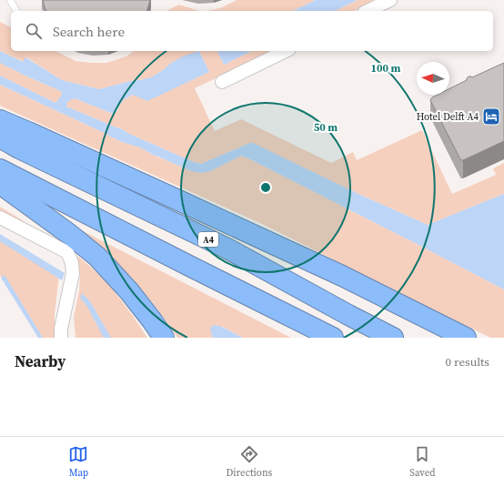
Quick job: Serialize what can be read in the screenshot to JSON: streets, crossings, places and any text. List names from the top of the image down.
{
  "streets": {
    "highway": ["A4"]
  },
  "places": {
    "hotel": ["Hotel Delft A4"]
  },
  "north": "left",
  "page": {
    "search": "Search here",
    "heading": ["Nearby", "0 results"],
    "nav": ["Map", "Directions", "Saved"]
  },
  "rings": ["100 m", "50 m"]
}
